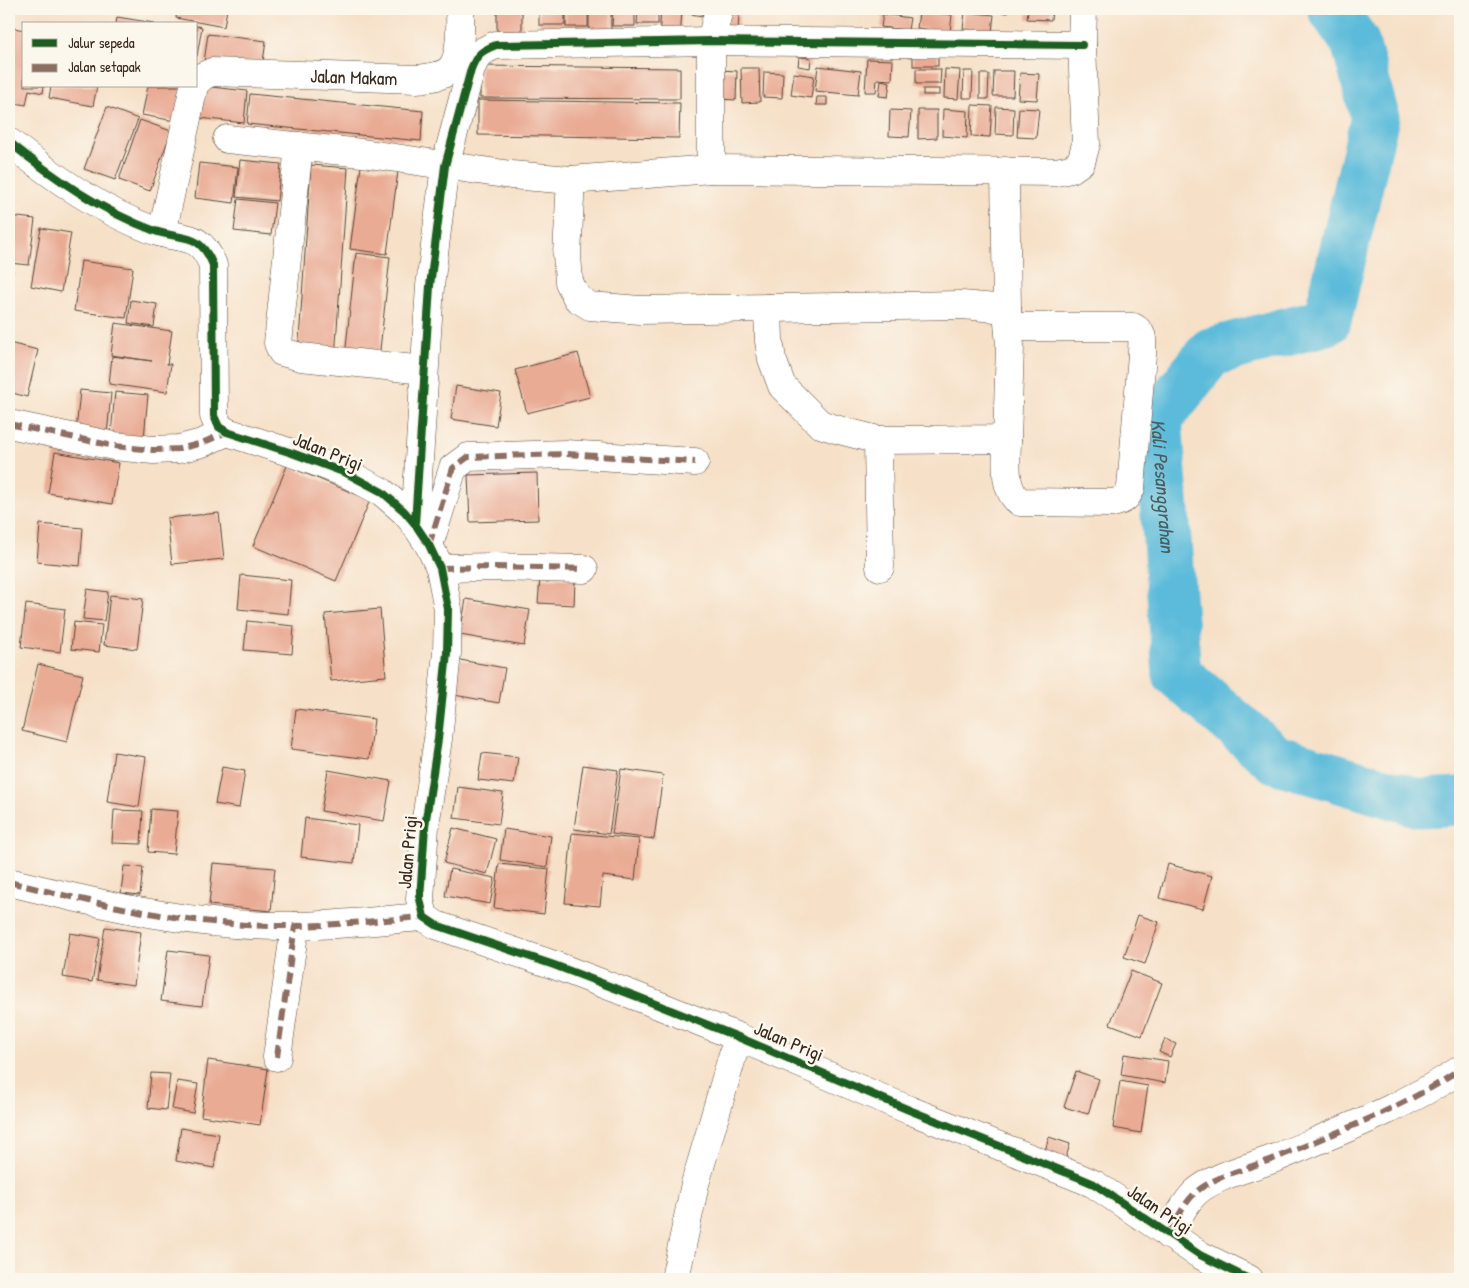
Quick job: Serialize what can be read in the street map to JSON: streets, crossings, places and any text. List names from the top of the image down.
{
  "streets": {
    "street": ["Jalan Makam", "Jalan Prigi"]
  },
  "water": ["Kali Pesanggrahan"],
  "legend": ["Jalur sepeda", "Jalan setapak"]
}
